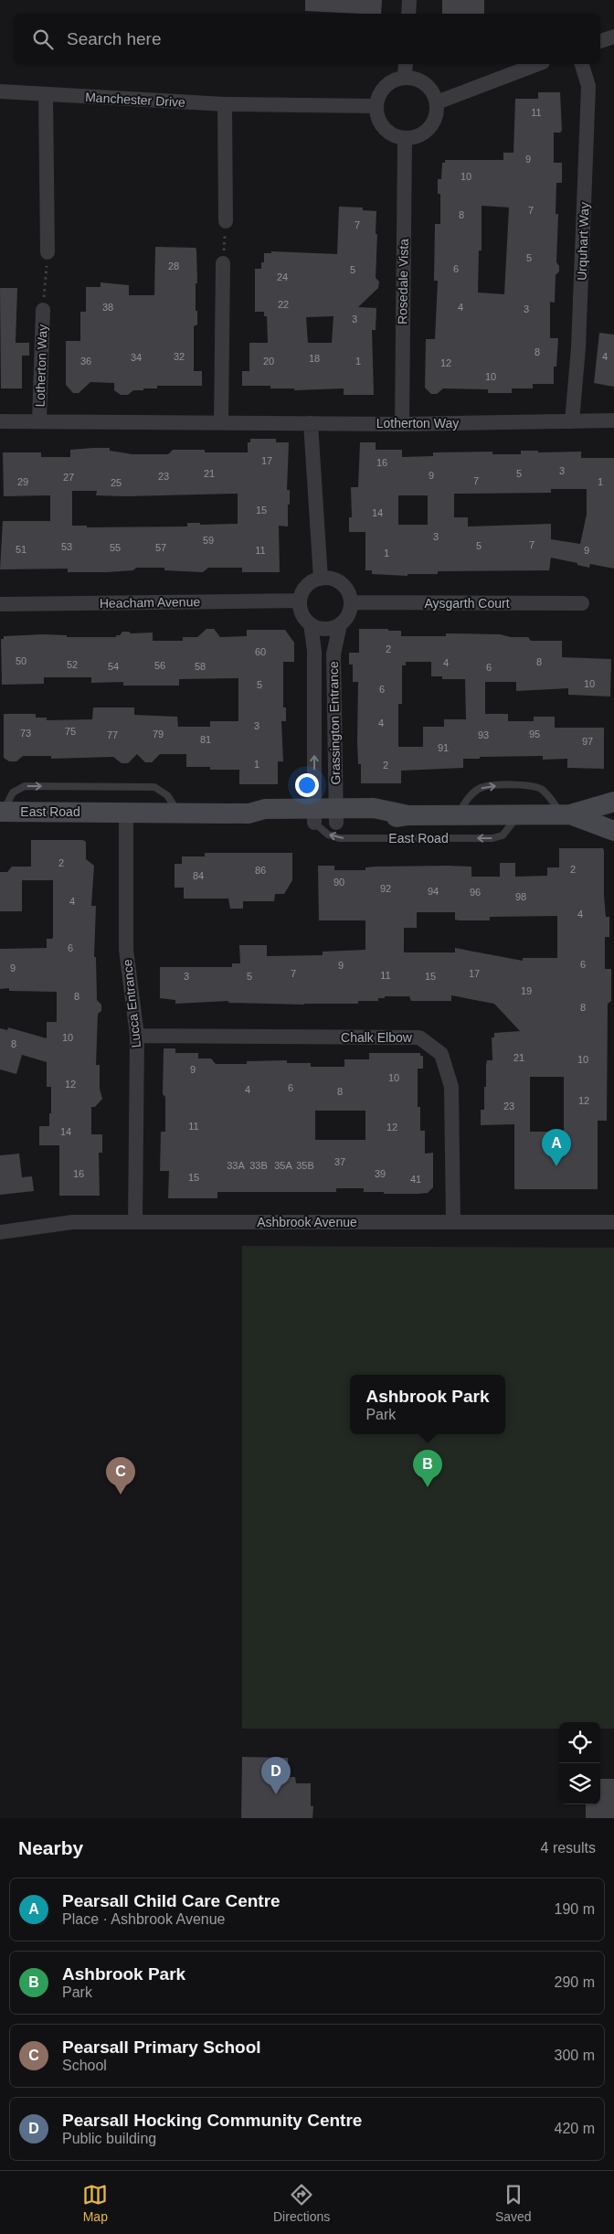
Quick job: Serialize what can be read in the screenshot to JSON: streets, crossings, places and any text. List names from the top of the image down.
{
  "streets": {
    "street": [
      "Manchester Drive",
      "Urquhart Way",
      "Rosedale Vista",
      "Lotherton Way",
      "Heacham Avenue",
      "Aysgarth Court",
      "Grassington Entrance",
      "East Road",
      "Lucca Entrance",
      "Chalk Elbow",
      "Ashbrook Avenue"
    ]
  },
  "crossings": [
    ["Manchester Drive", "Rosedale Vista"],
    ["Urquhart Way", "Lotherton Way"],
    ["Rosedale Vista", "Lotherton Way"],
    ["Heacham Avenue", "Aysgarth Court"],
    ["Heacham Avenue", "Grassington Entrance"],
    ["Aysgarth Court", "Grassington Entrance"],
    ["Grassington Entrance", "East Road"],
    ["East Road", "Lucca Entrance"],
    ["Lucca Entrance", "Chalk Elbow"],
    ["Lucca Entrance", "Ashbrook Avenue"],
    ["Chalk Elbow", "Ashbrook Avenue"]
  ],
  "house_numbers": [
    "11",
    "9",
    "10",
    "7",
    "8",
    "7",
    "5",
    "28",
    "6",
    "5",
    "24",
    "22",
    "38",
    "4",
    "3",
    "3",
    "8",
    "32",
    "4",
    "34",
    "18",
    "36",
    "20",
    "1",
    "12",
    "10",
    "17",
    "16",
    "3",
    "21",
    "5",
    "9",
    "23",
    "27",
    "7",
    "29",
    "1",
    "25",
    "15",
    "14",
    "3",
    "59",
    "7",
    "5",
    "53",
    "55",
    "57",
    "51",
    "11",
    "9",
    "1",
    "2",
    "60",
    "50",
    "8",
    "4",
    "52",
    "56",
    "54",
    "58",
    "6",
    "10",
    "5",
    "6",
    "4",
    "3",
    "75",
    "73",
    "79",
    "95",
    "77",
    "93",
    "81",
    "97",
    "91",
    "1",
    "2",
    "2",
    "2",
    "86",
    "84",
    "90",
    "92",
    "94",
    "96",
    "98",
    "4",
    "4",
    "6",
    "6",
    "9",
    "9",
    "7",
    "17",
    "11",
    "3",
    "5",
    "15",
    "19",
    "8",
    "8",
    "10",
    "8",
    "21",
    "10",
    "9",
    "10",
    "12",
    "6",
    "4",
    "8",
    "12",
    "23",
    "11",
    "12",
    "14",
    "37",
    "33A",
    "33B",
    "35A",
    "35B",
    "16",
    "39",
    "15",
    "41"
  ],
  "page": {
    "search": "Search here",
    "pins": [
      "A",
      "B",
      "C",
      "D"
    ],
    "popup": ["Ashbrook Park", "Park"],
    "heading": ["Nearby", "4 results"],
    "list": [
      {
        "mark": "A",
        "name": "Pearsall Child Care Centre",
        "note": "Place · Ashbrook Avenue",
        "value": "190 m"
      },
      {
        "mark": "B",
        "name": "Ashbrook Park",
        "note": "Park",
        "value": "290 m"
      },
      {
        "mark": "C",
        "name": "Pearsall Primary School",
        "note": "School",
        "value": "300 m"
      },
      {
        "mark": "D",
        "name": "Pearsall Hocking Community Centre",
        "note": "Public building",
        "value": "420 m"
      }
    ],
    "nav": ["Map", "Directions", "Saved"]
  }
}
